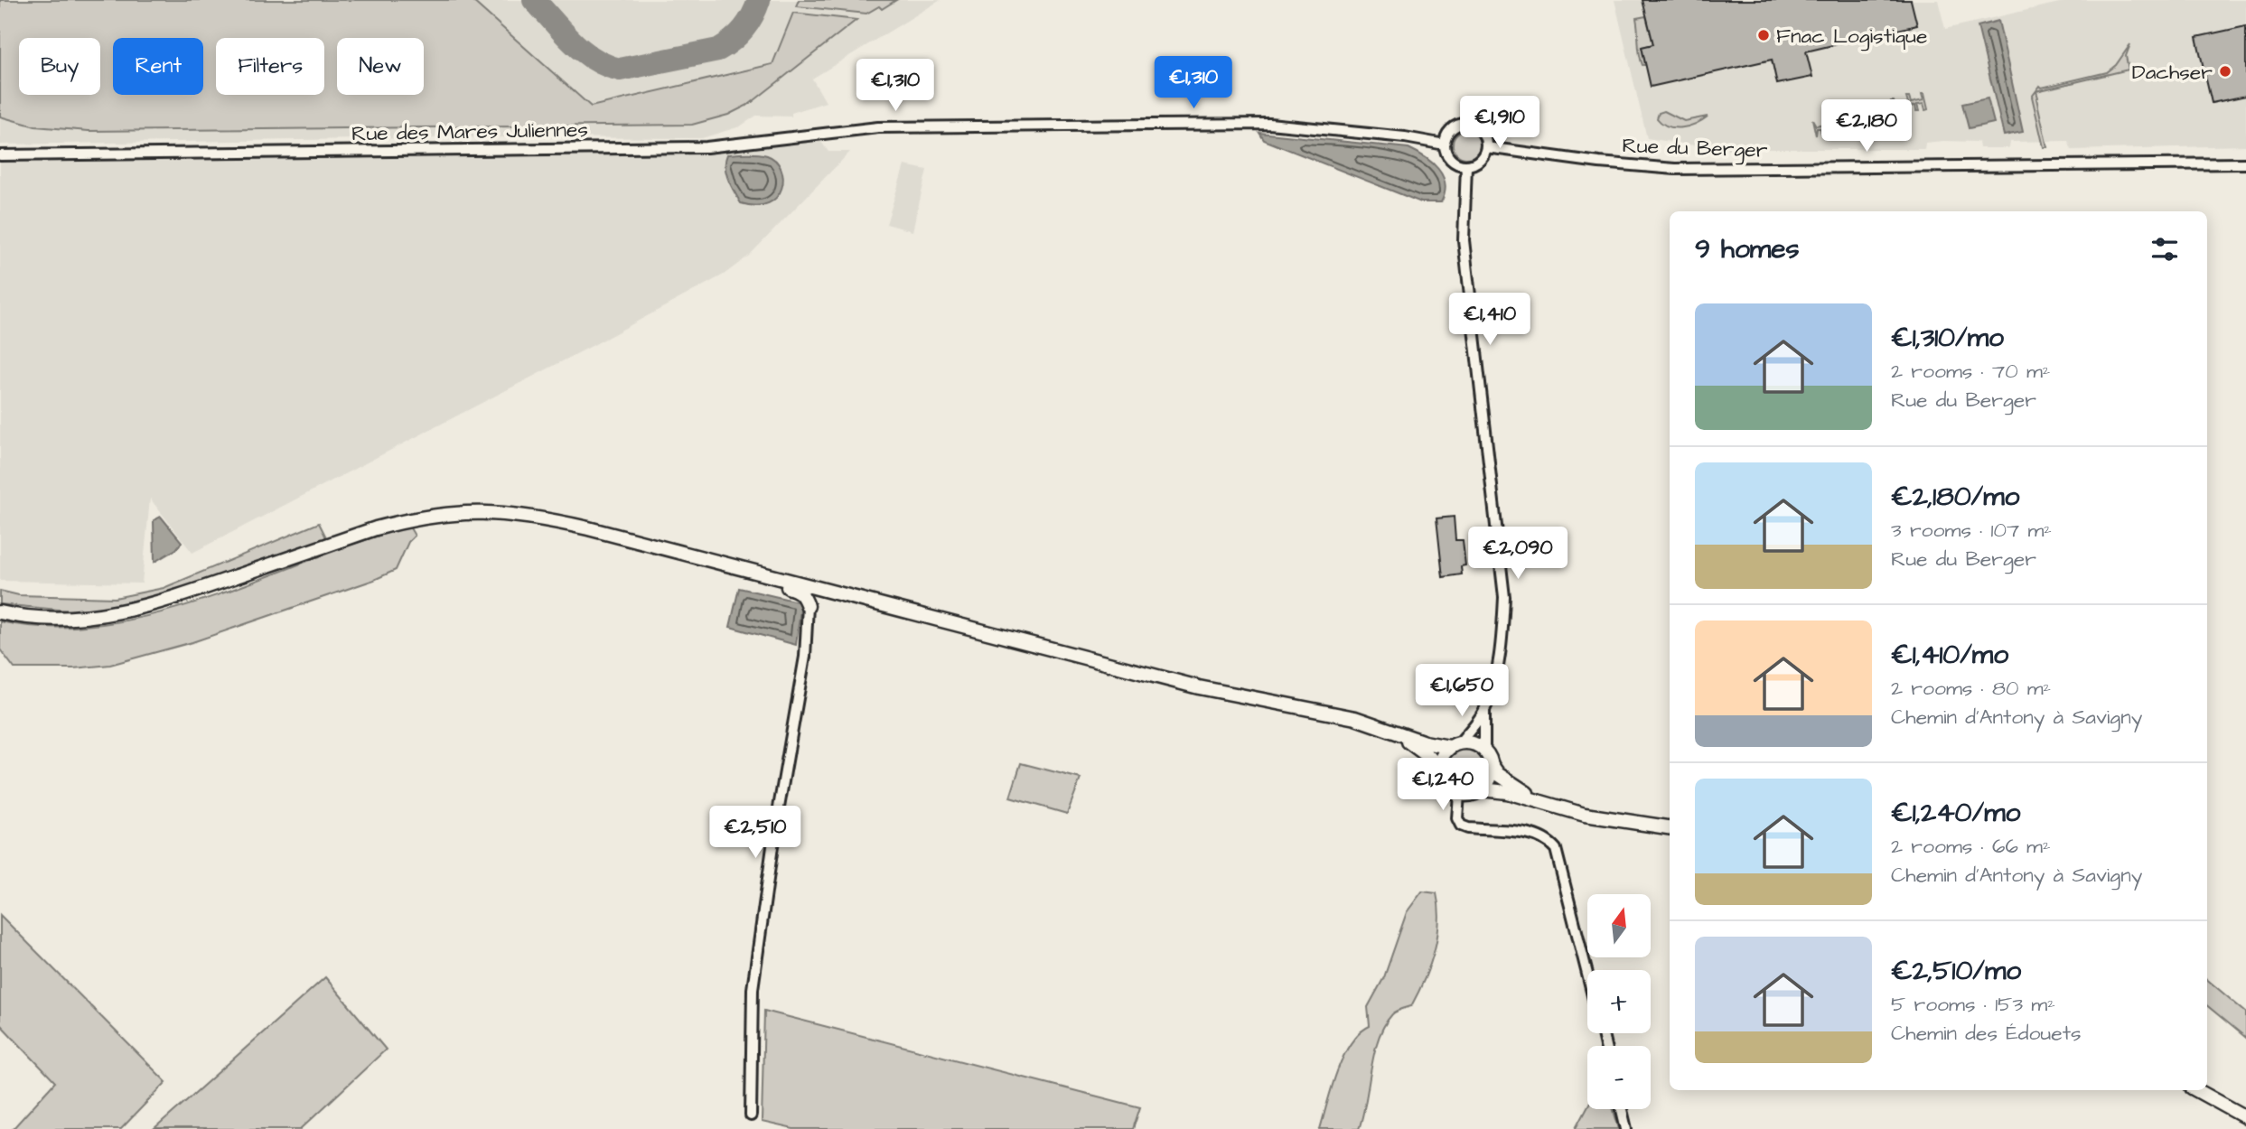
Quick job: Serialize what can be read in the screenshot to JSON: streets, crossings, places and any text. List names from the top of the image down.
{
  "streets": {
    "street": ["Rue des Mares Juliennes", "Rue du Berger"]
  },
  "crossings": [
    ["Rue des Mares Juliennes", "Rue du Berger"]
  ],
  "places": ["Fnac Logistique", "Dachser"],
  "north": "top",
  "page": {
    "chip": [
      "Buy",
      "Rent",
      "Filters",
      "New"
    ],
    "price": [
      "€1,310",
      "€1,310",
      "€1,910",
      "€2,180",
      "€1,410",
      "€2,090",
      "€1,650",
      "€1,240",
      "€2,510"
    ],
    "heading": "9 homes",
    "list": [
      {
        "name": "€1,310/mo",
        "note": "2 rooms · 70 m² · Rue du Berger"
      },
      {
        "name": "€2,180/mo",
        "note": "3 rooms · 107 m² · Rue du Berger"
      },
      {
        "name": "€1,410/mo",
        "note": "2 rooms · 80 m² · Chemin d'Antony à Savigny"
      },
      {
        "name": "€1,240/mo",
        "note": "2 rooms · 66 m² · Chemin d'Antony à Savigny"
      },
      {
        "name": "€2,510/mo",
        "note": "5 rooms · 153 m² · Chemin des Édouets"
      }
    ],
    "map_buttons": ["+", "−"]
  }
}
